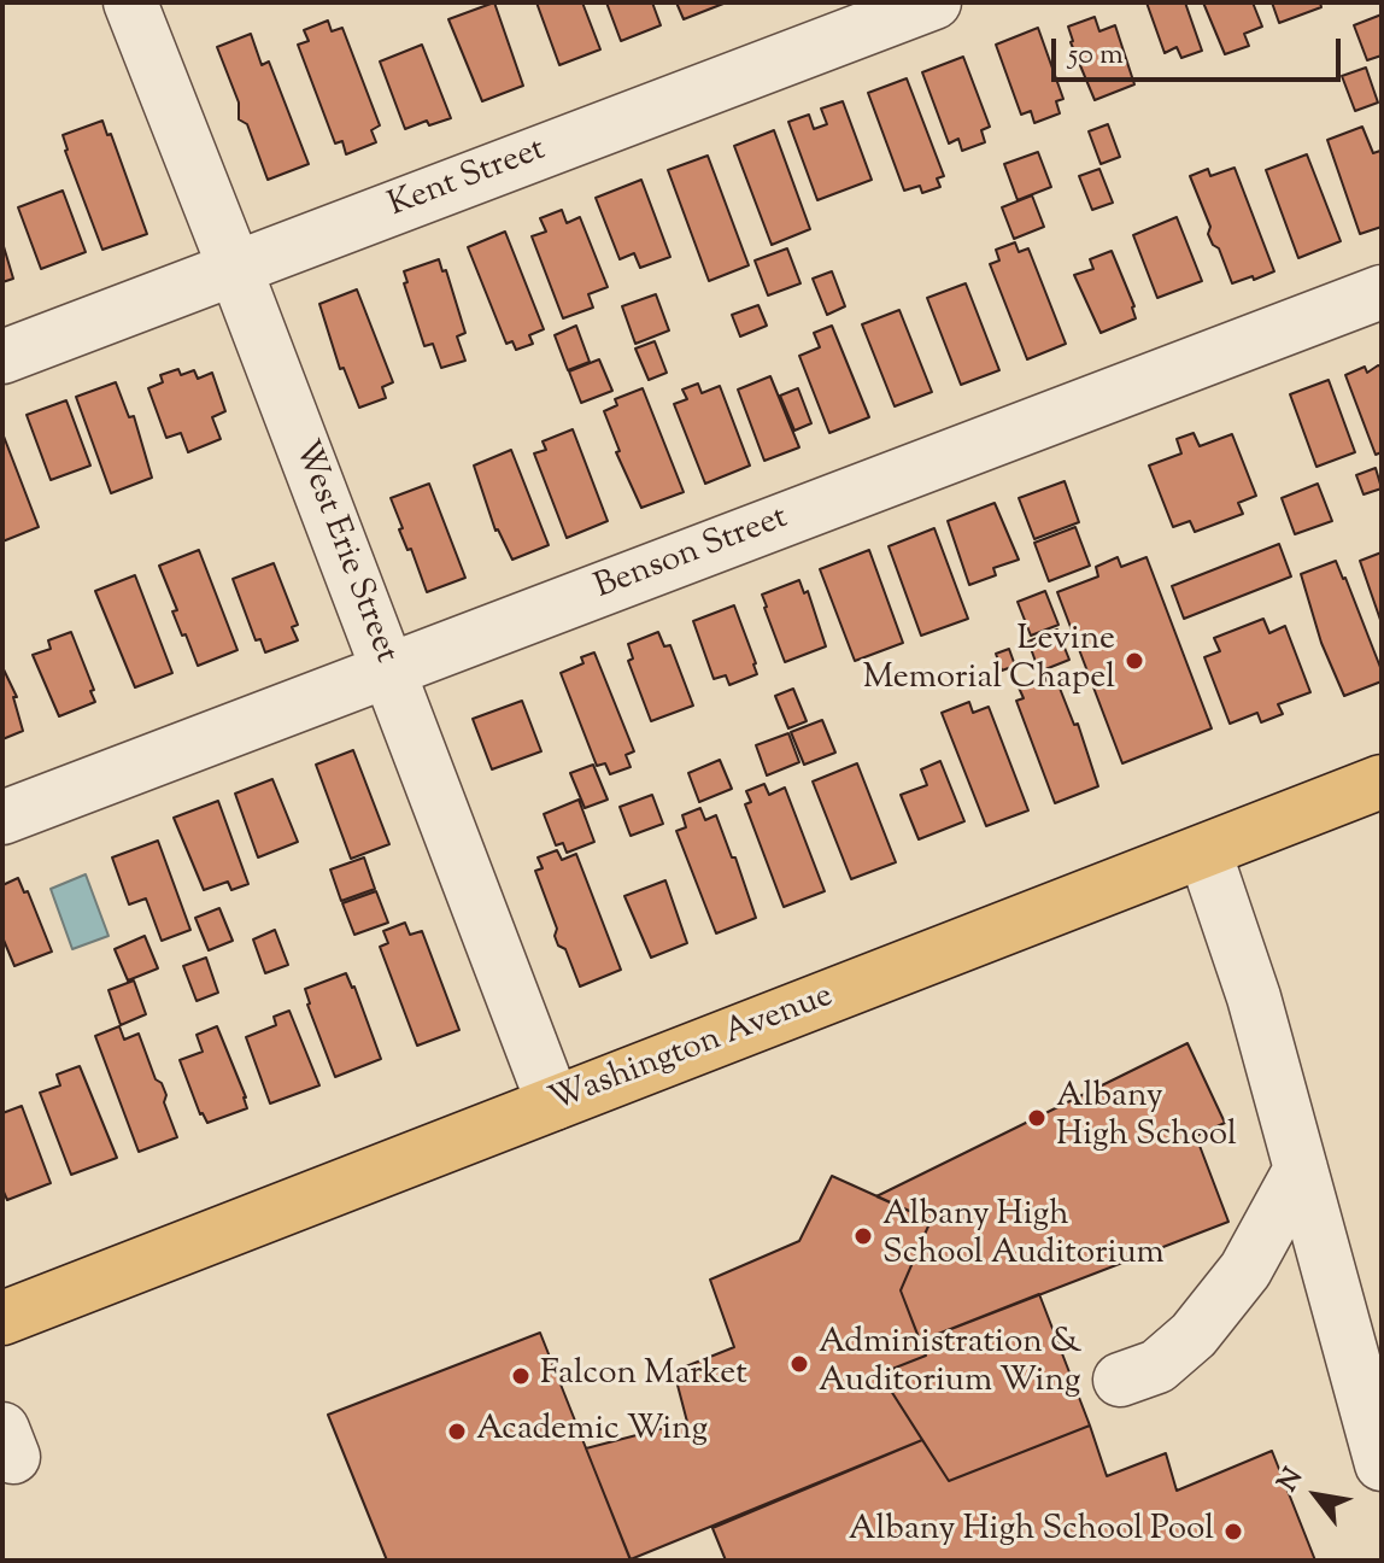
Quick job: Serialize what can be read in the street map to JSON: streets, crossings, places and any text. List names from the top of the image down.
{
  "streets": {
    "main road": ["Washington Avenue"],
    "street": ["Kent Street", "West Erie Street", "Benson Street"]
  },
  "crossings": [
    ["Kent Street", "West Erie Street"],
    ["West Erie Street", "Benson Street"],
    ["West Erie Street", "Washington Avenue"]
  ],
  "places": [
    "Levine Memorial Chapel",
    "Albany High School",
    "Albany High School Auditorium",
    "Administration & Auditorium Wing",
    "Falcon Market",
    "Academic Wing",
    "Albany High School Pool"
  ],
  "scale_bar": "50 m",
  "north": "top left"
}
